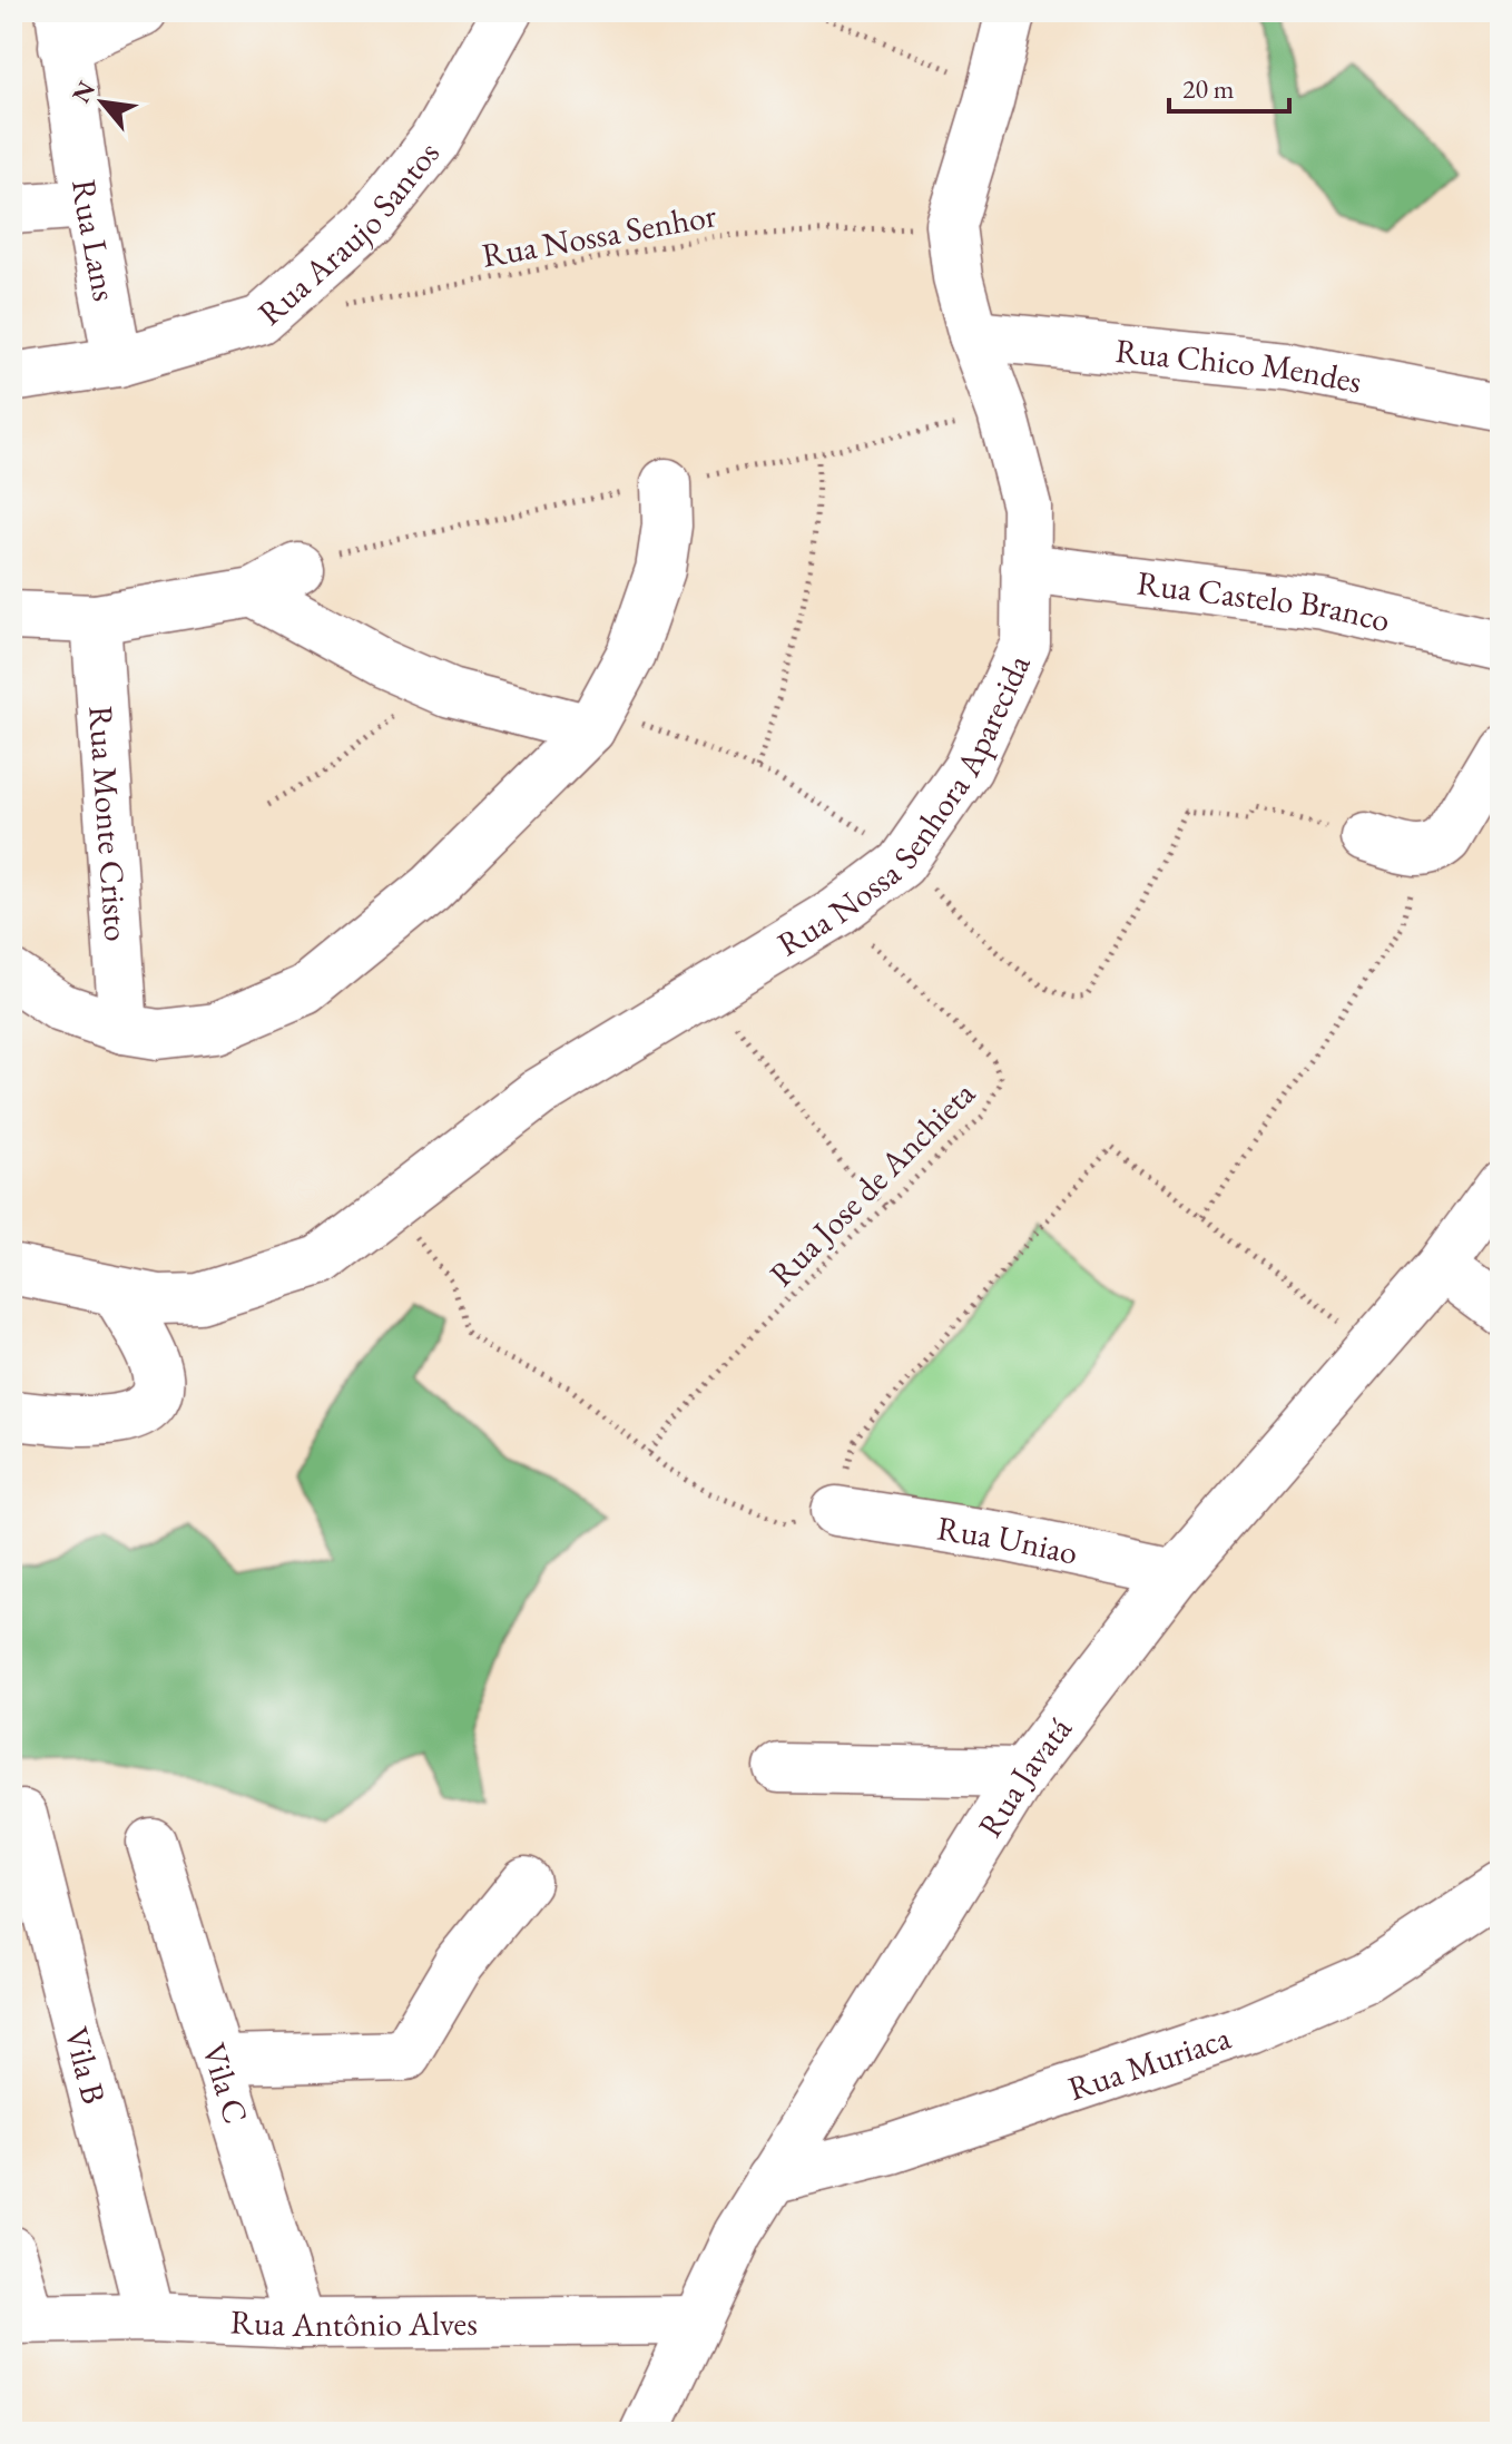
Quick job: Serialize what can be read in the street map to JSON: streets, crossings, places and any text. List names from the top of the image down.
{
  "streets": {
    "street": [
      "Rua Araujo Santos",
      "Rua Lans",
      "Rua Chico Mendes",
      "Rua Castelo Branco",
      "Rua Nossa Senhora Aparecida",
      "Rua Monte Cristo",
      "Rua Uniao",
      "Rua Javatá",
      "Rua Muriaca",
      "Vila B",
      "Vila C",
      "Rua Antônio Alves"
    ],
    "path": ["Rua Nossa Senhor", "Rua Jose de Anchieta"]
  },
  "crossings": [
    ["Rua Araujo Santos", "Rua Lans"],
    ["Rua Nossa Senhor", "Rua Nossa Senhora Aparecida"],
    ["Rua Chico Mendes", "Rua Nossa Senhora Aparecida"],
    ["Rua Castelo Branco", "Rua Nossa Senhora Aparecida"],
    ["Rua Nossa Senhora Aparecida", "Rua Jose de Anchieta"],
    ["Rua Uniao", "Rua Javatá"],
    ["Rua Javatá", "Rua Muriaca"],
    ["Rua Javatá", "Rua Antônio Alves"],
    ["Vila B", "Rua Antônio Alves"],
    ["Vila C", "Rua Antônio Alves"]
  ],
  "scale_bar": "20 m",
  "north": "top left"
}
